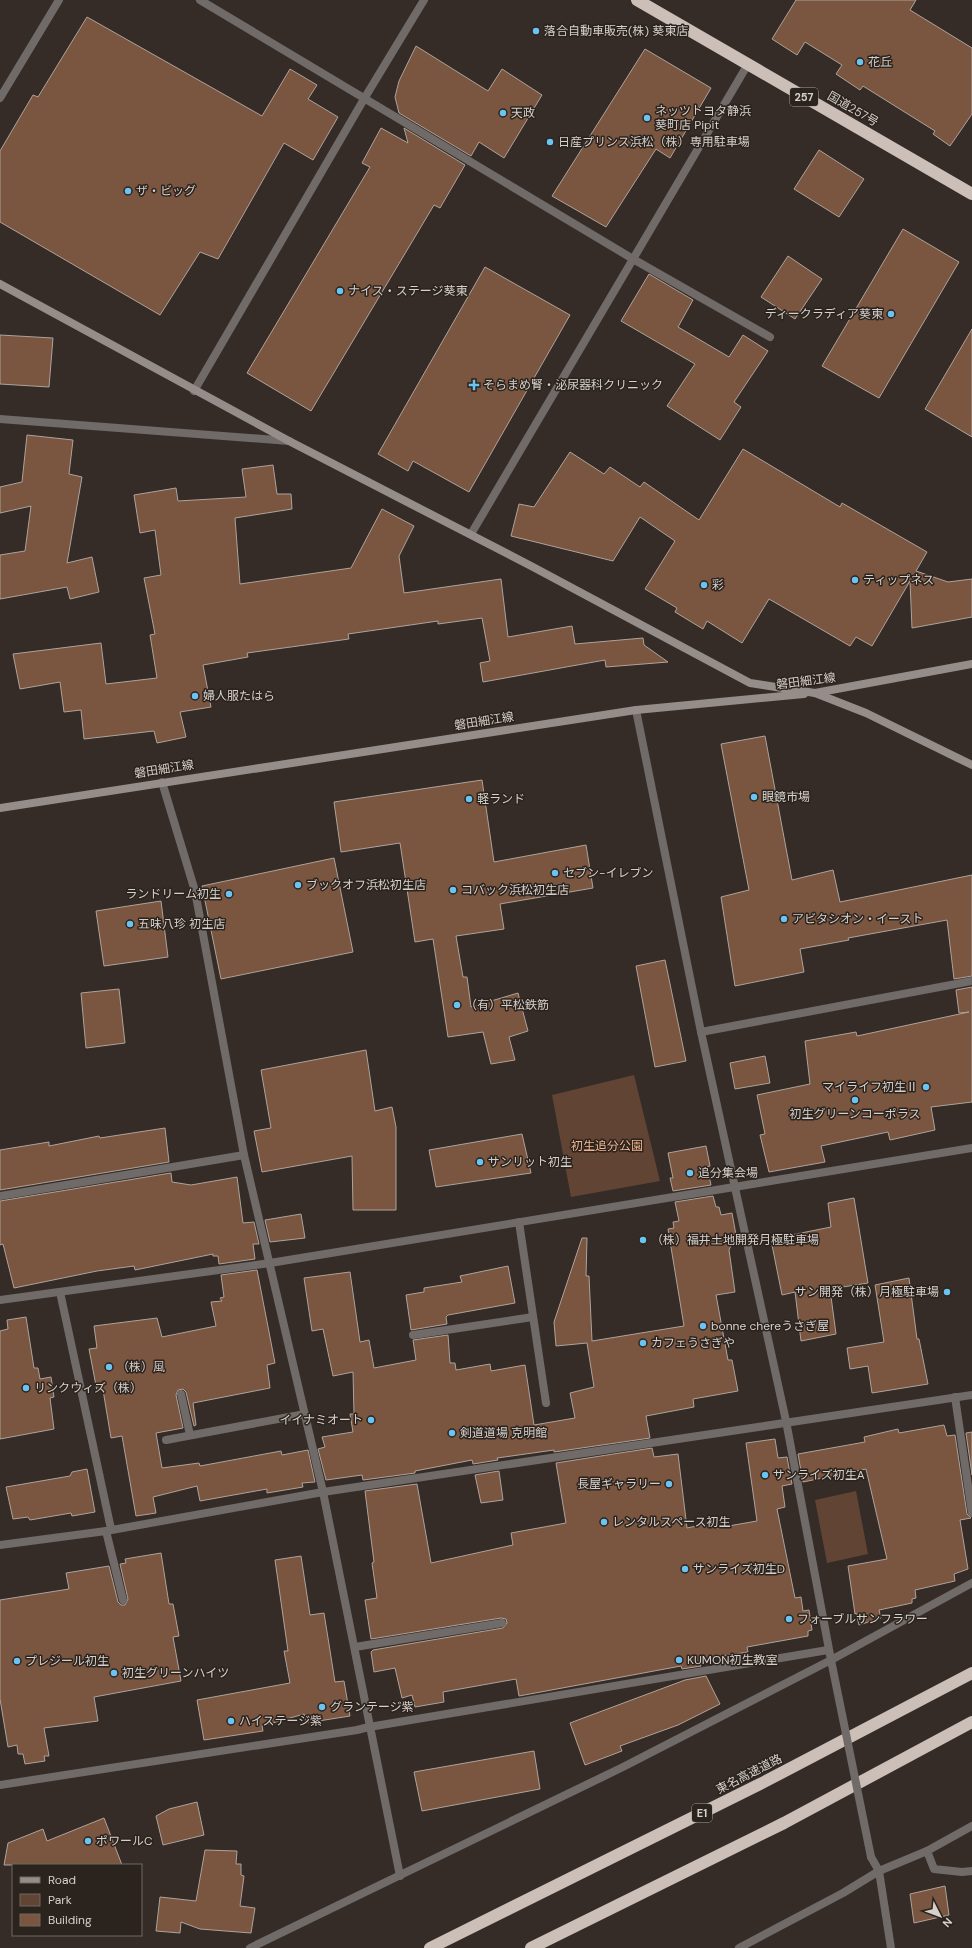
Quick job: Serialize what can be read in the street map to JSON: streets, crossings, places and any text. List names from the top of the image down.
{
  "streets": {
    "highway": [
      "257",
      "国道257号",
      "東名高速道路",
      "E1"
    ],
    "street": ["磐田細江線"]
  },
  "parks": ["初生追分公園"],
  "places": {
    "other": [
      "落合自動車販売(株) 葵東店",
      "花丘",
      "天政",
      "ネッツトヨタ静浜 葵町店 Pipit",
      "日産プリンス浜松（株）専用駐車場",
      "ザ・ビッグ",
      "ナイス・ステージ葵東",
      "ディークラディア葵東",
      "ティップネス",
      "彩",
      "婦人服たはら",
      "眼鏡市場",
      "軽ランド",
      "セブン-イレブン",
      "ブックオフ浜松初生店",
      "コバック浜松初生店",
      "ランドリーム初生",
      "アビタシオン・イースト",
      "五味八珍 初生店",
      "（有）平松鉄筋",
      "マイライフ初生Ⅱ",
      "初生グリーンコーポラス",
      "サンリット初生",
      "追分集会場",
      "（株）福井土地開発月極駐車場",
      "サン開発（株）月極駐車場",
      "bonne chereうさぎ屋",
      "カフェうさぎや",
      "（株）風",
      "リンクウィズ（株）",
      "イイナミオート",
      "剣道道場 克明館",
      "サンライズ初生A",
      "長屋ギャラリー",
      "レンタルスペース初生",
      "サンライズ初生D",
      "フォーブルサンフラワー",
      "KUMON初生教室",
      "プレジール初生",
      "初生グリーンハイツ",
      "グランテージ紫",
      "ハイステージ紫",
      "ポワールC"
    ],
    "health": ["そらまめ腎・泌尿器科クリニック"]
  },
  "legend": ["Road", "Park", "Building"],
  "north": "bottom right"
}
